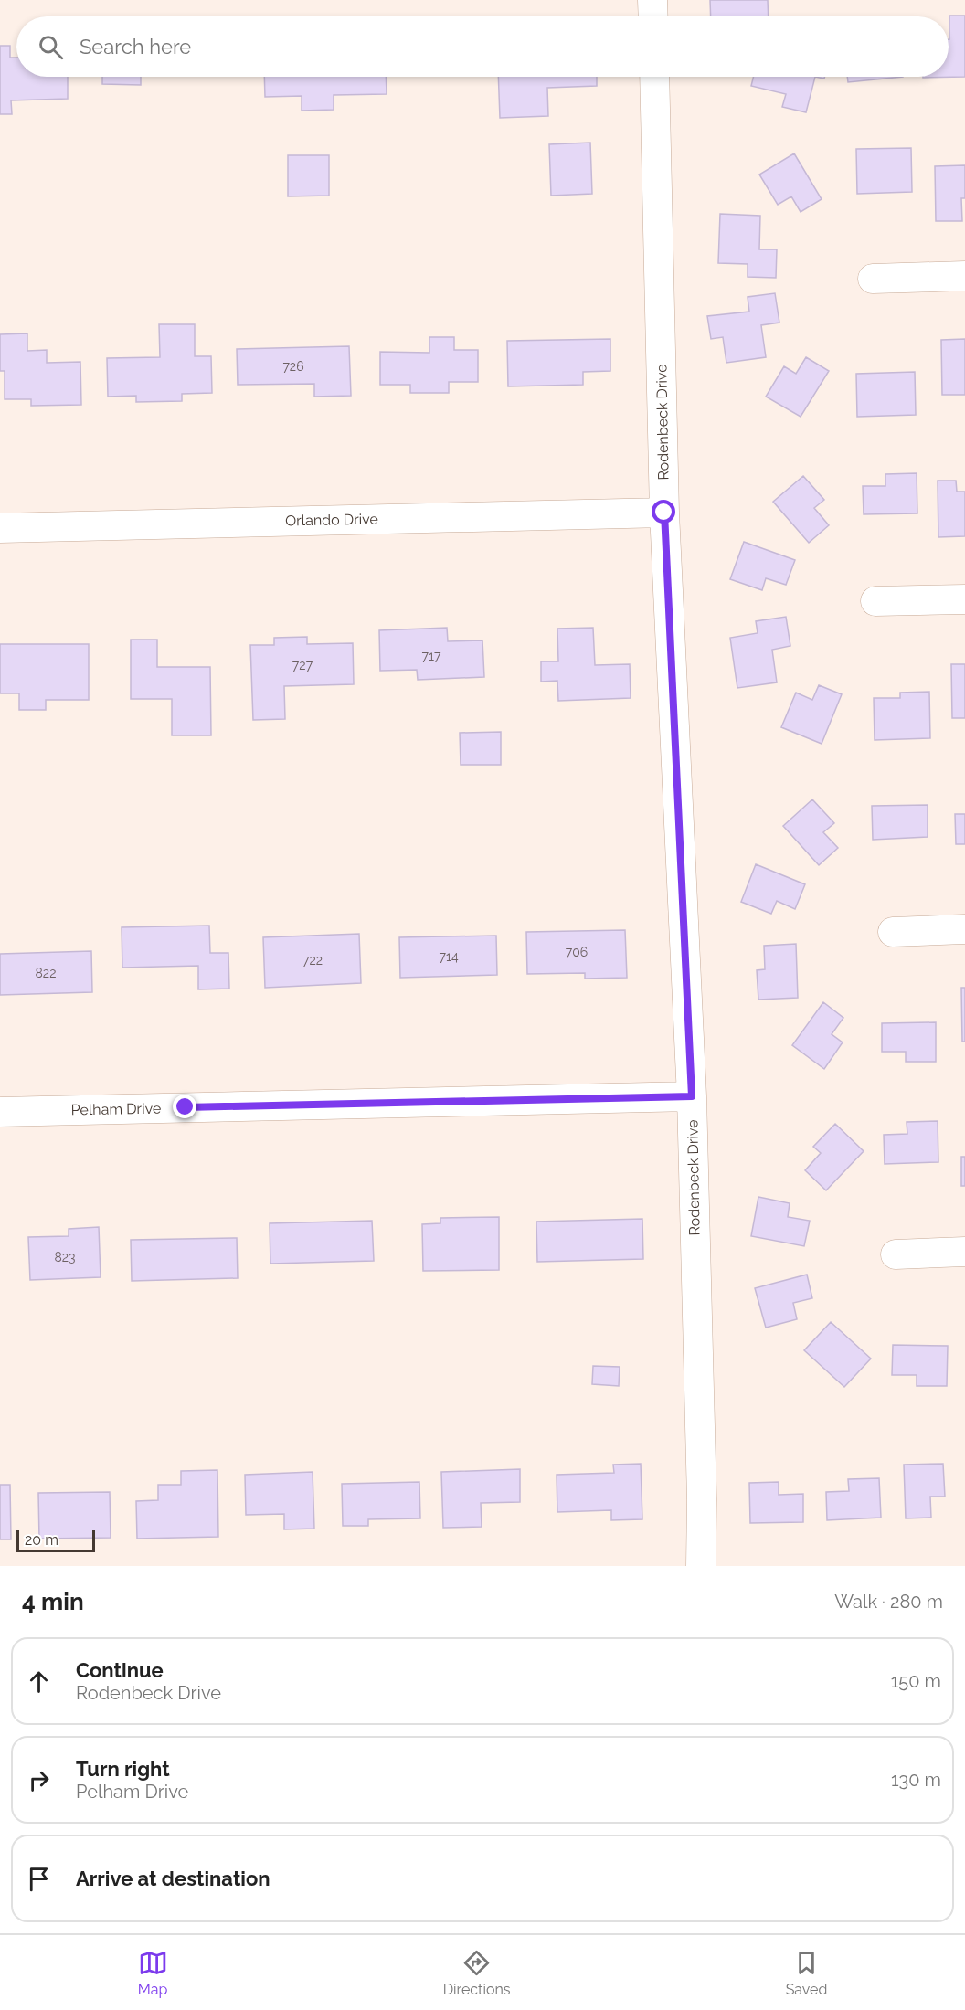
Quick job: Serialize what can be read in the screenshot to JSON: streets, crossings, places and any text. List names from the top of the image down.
{
  "streets": {
    "street": ["Rodenbeck Drive", "Orlando Drive", "Pelham Drive"]
  },
  "crossings": [
    ["Rodenbeck Drive", "Orlando Drive"],
    ["Rodenbeck Drive", "Pelham Drive"]
  ],
  "house_numbers": [
    "726",
    "717",
    "727",
    "706",
    "714",
    "722",
    "822",
    "823"
  ],
  "scale_bar": "20 m",
  "page": {
    "search": "Search here",
    "scale": "20 m",
    "heading": ["4 min", "Walk · 280 m"],
    "list": [
      ["Continue", "Rodenbeck Drive", "150 m"],
      ["Turn right", "Pelham Drive", "130 m"],
      "Arrive at destination"
    ],
    "nav": ["Map", "Directions", "Saved"]
  }
}
